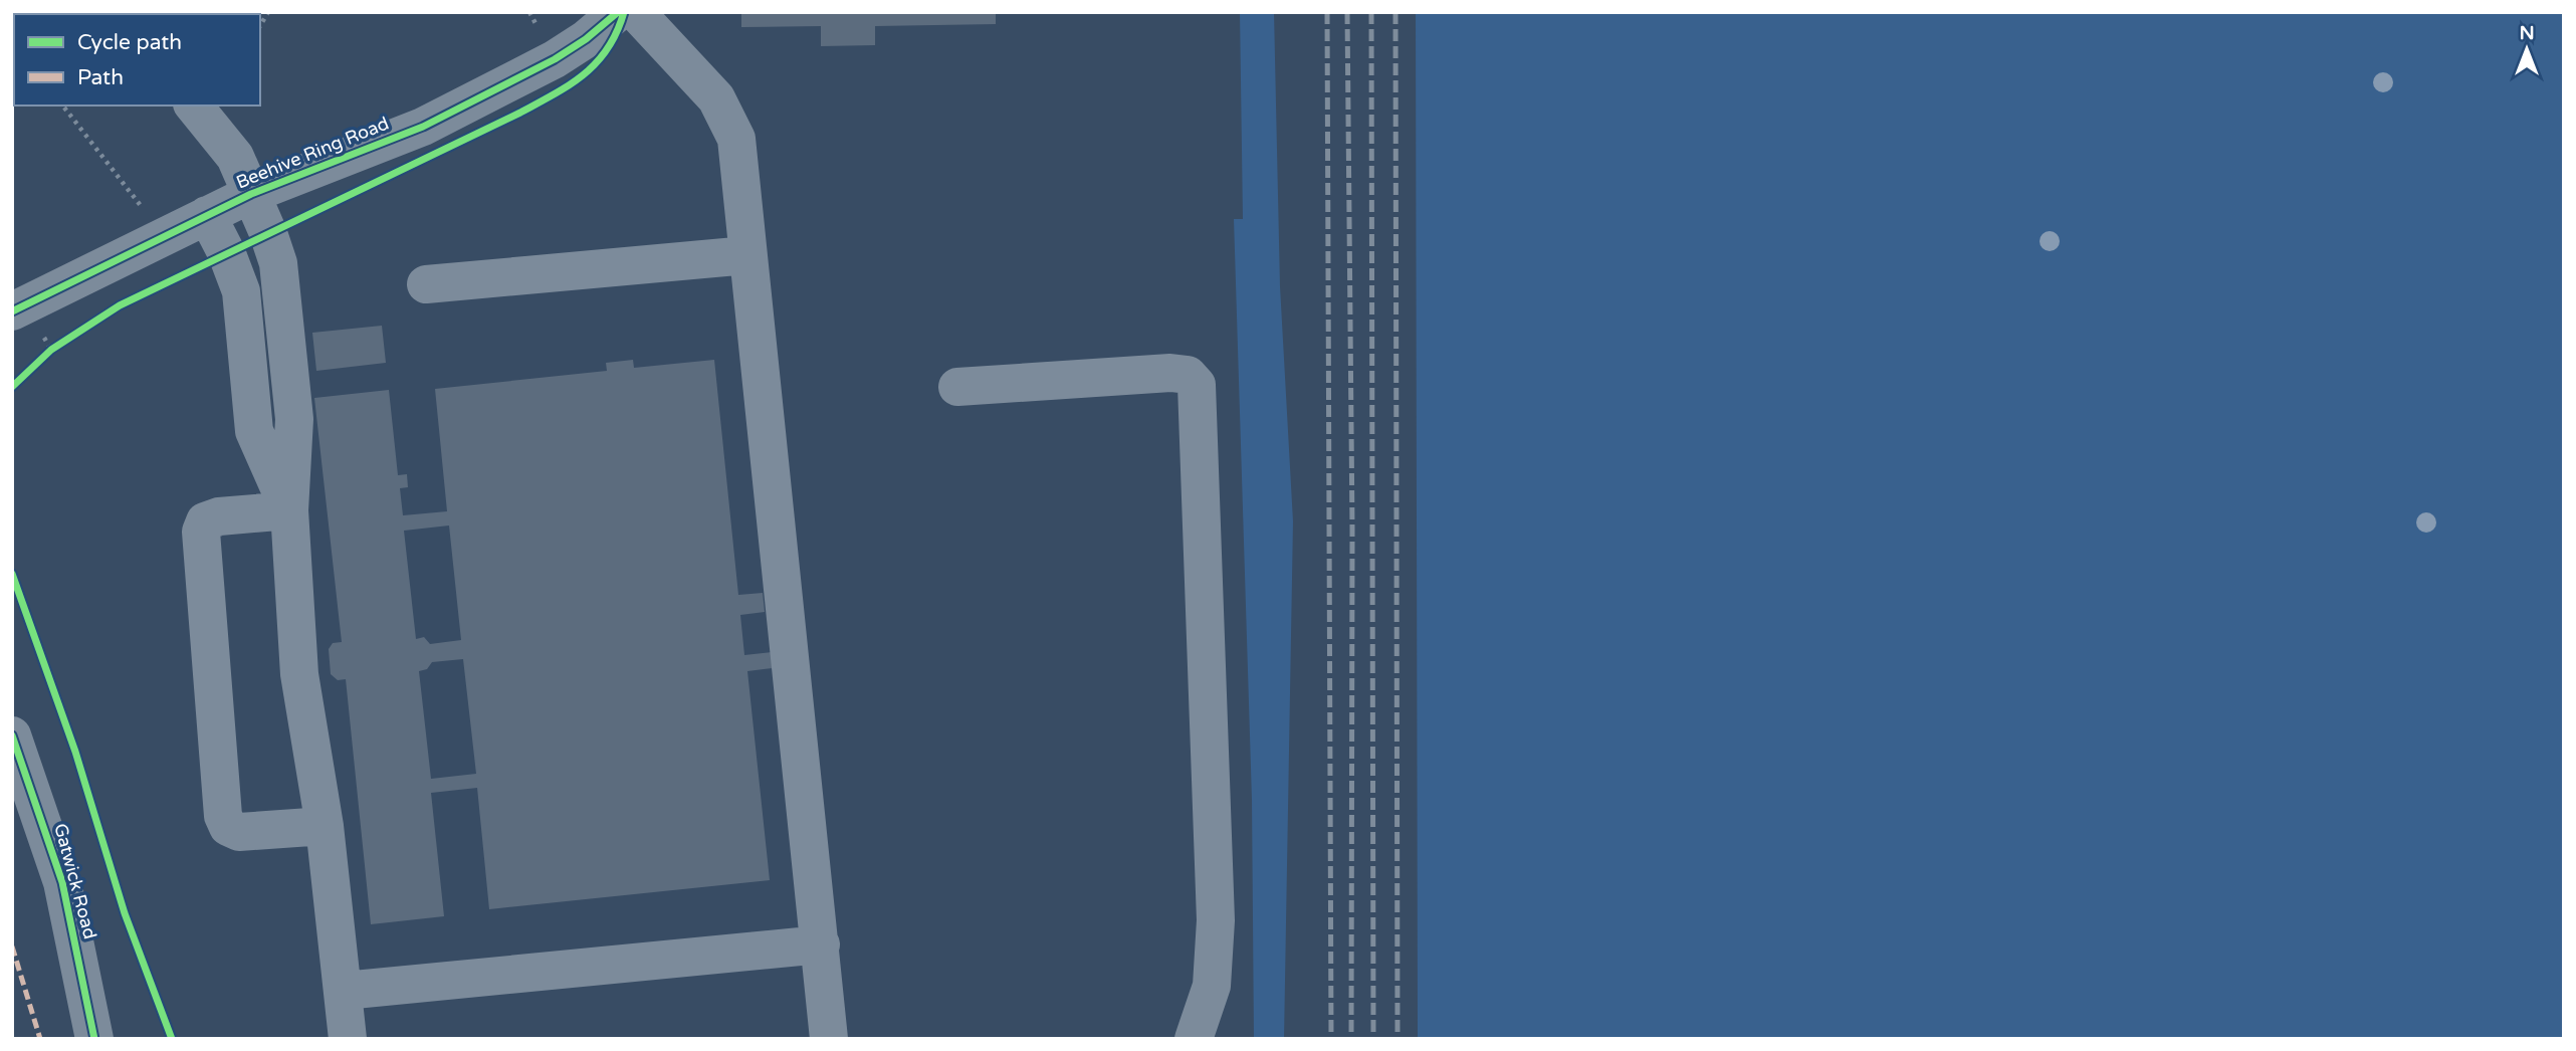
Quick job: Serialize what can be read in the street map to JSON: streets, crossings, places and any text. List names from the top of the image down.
{
  "streets": {
    "street": ["Beehive Ring Road", "Gatwick Road"]
  },
  "legend": ["Cycle path", "Path"],
  "north": "top"
}
